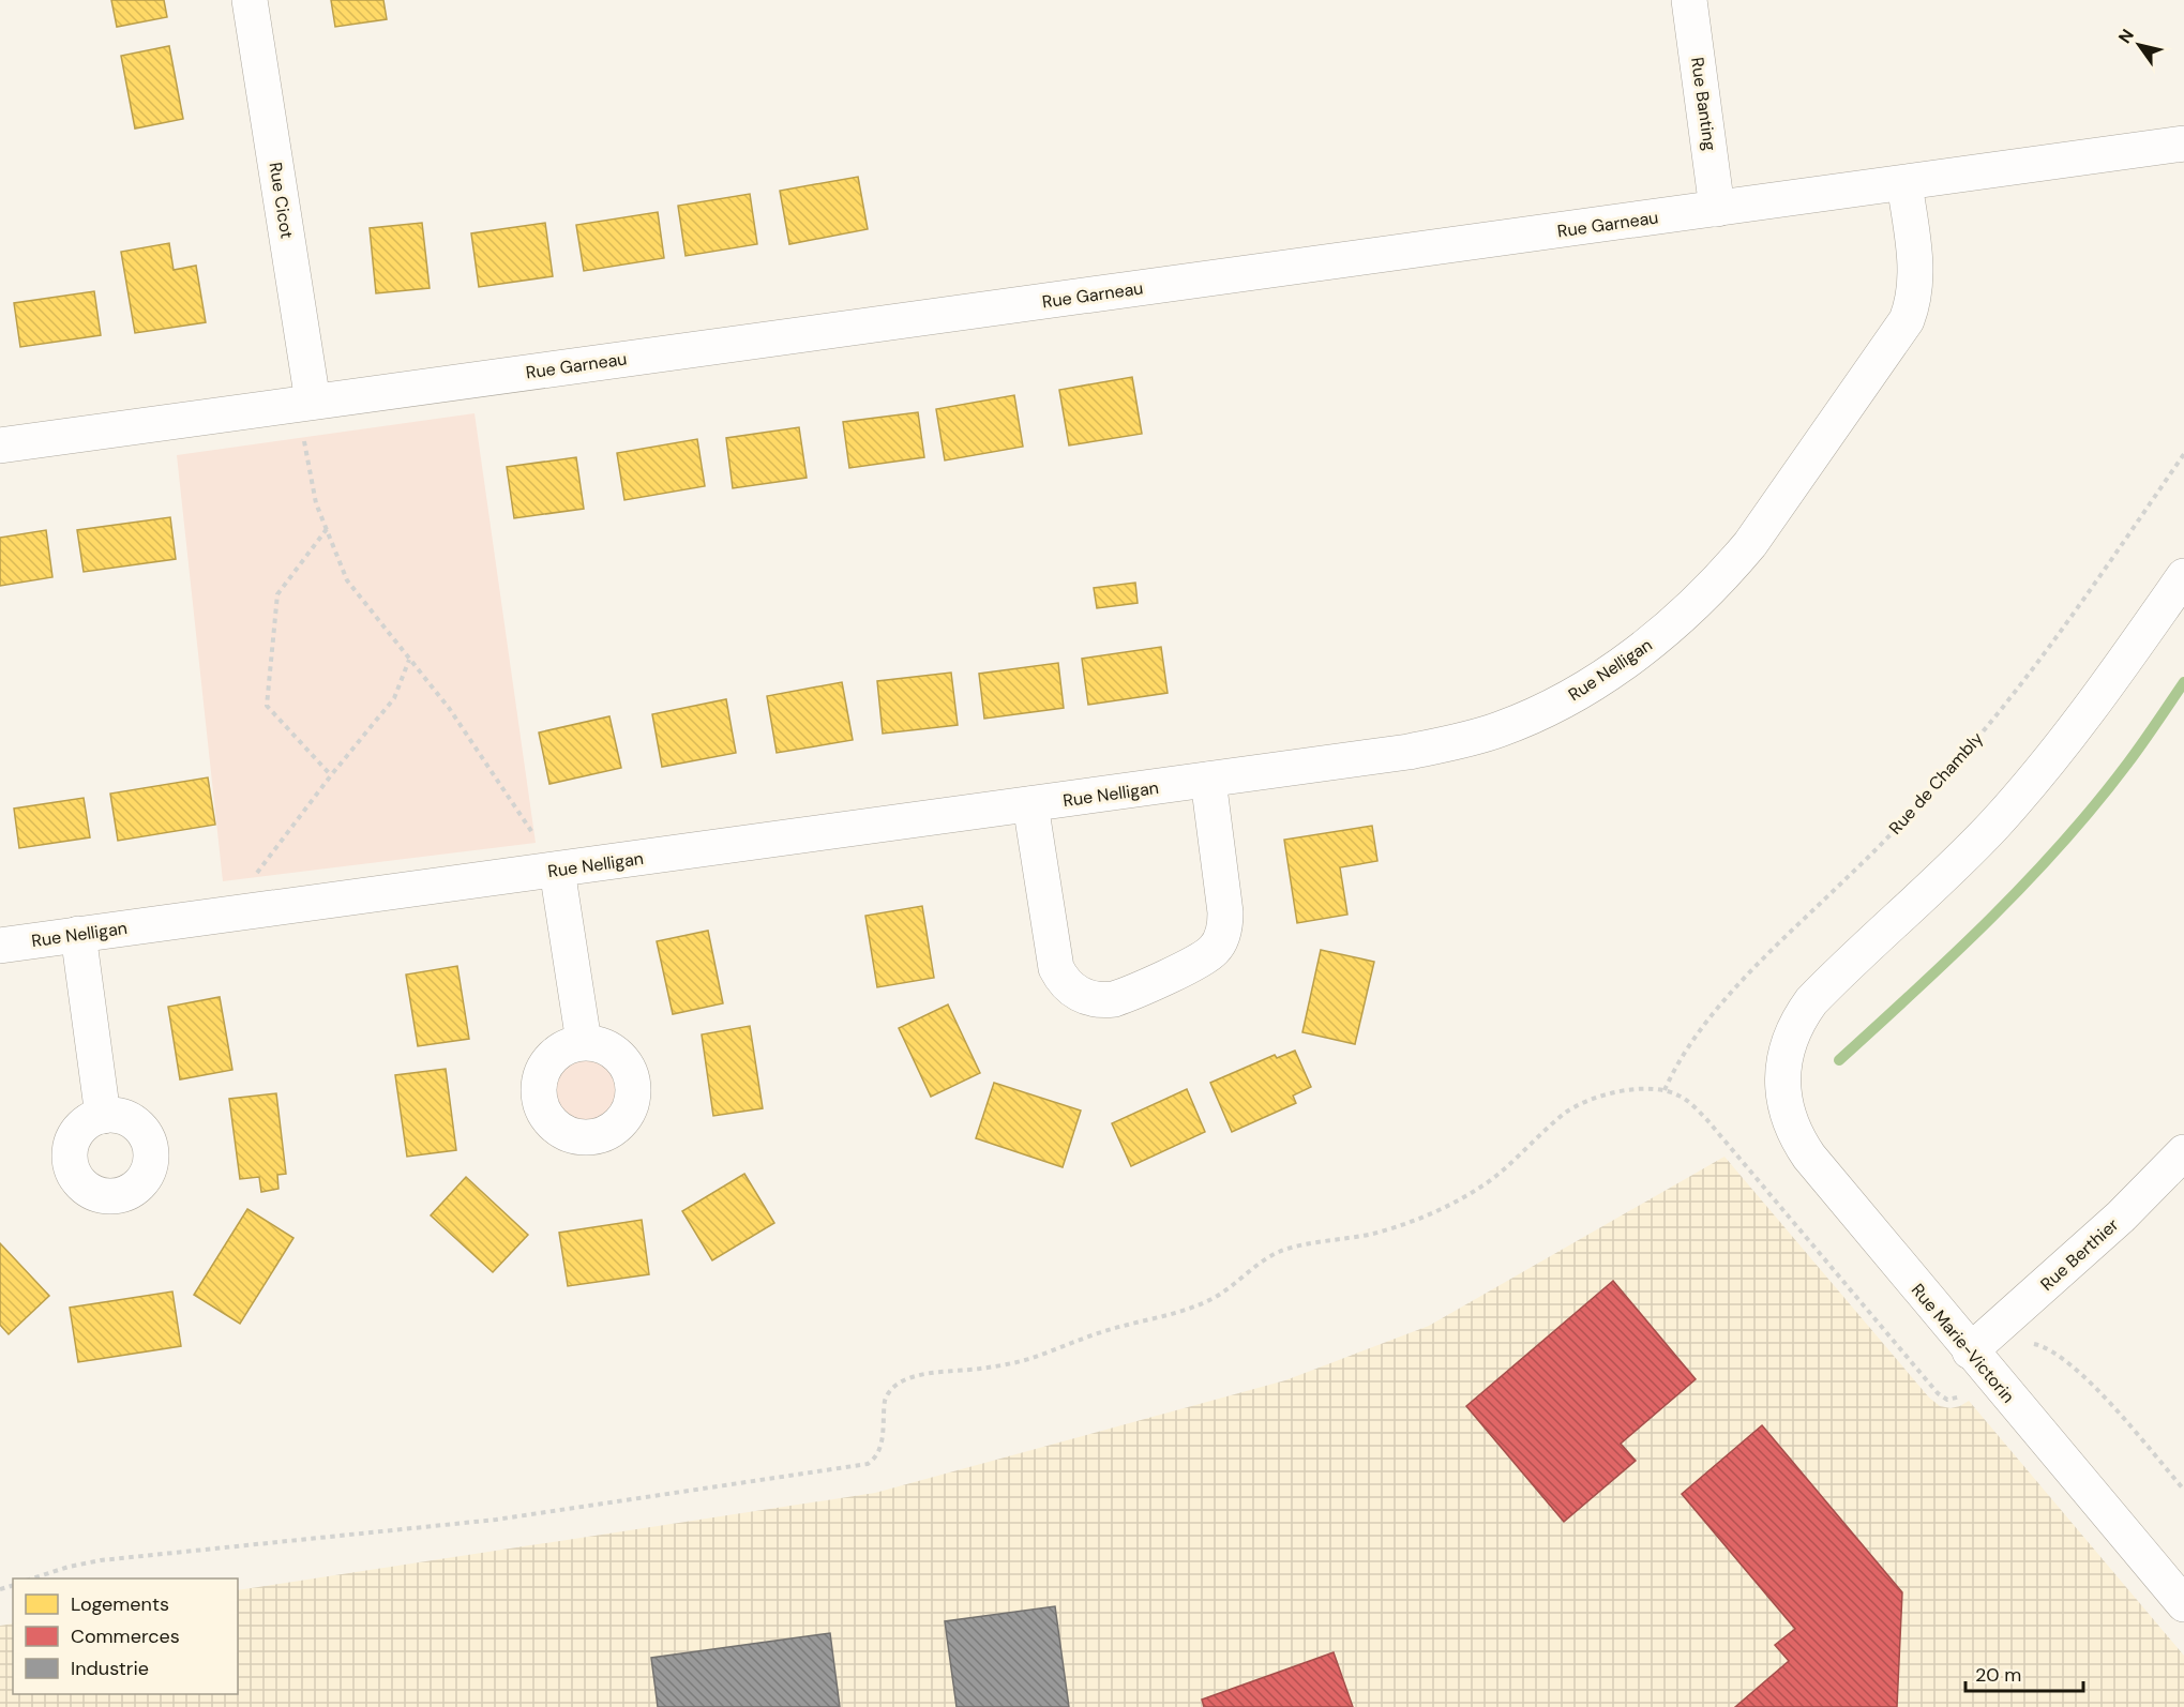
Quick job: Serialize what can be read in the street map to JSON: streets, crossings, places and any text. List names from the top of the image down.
{
  "streets": {
    "street": [
      "Rue Banting",
      "Rue Cicot",
      "Rue Garneau",
      "Rue Nelligan",
      "Rue Berthier",
      "Rue Marie-Victorin"
    ],
    "path": ["Rue de Chambly"]
  },
  "crossings": [
    ["Rue Banting", "Rue Garneau"],
    ["Rue Cicot", "Rue Garneau"],
    ["Rue Garneau", "Rue Nelligan"],
    ["Rue de Chambly", "Rue Marie-Victorin"],
    ["Rue Berthier", "Rue Marie-Victorin"]
  ],
  "legend": ["Logements", "Commerces", "Industrie"],
  "scale_bar": "20 m",
  "north": "top left"
}
